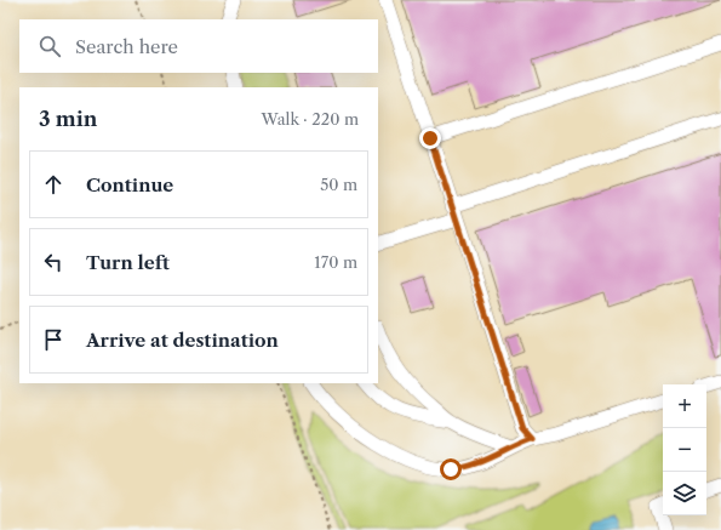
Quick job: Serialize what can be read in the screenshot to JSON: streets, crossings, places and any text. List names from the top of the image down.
{
  "page": {
    "search": "Search here",
    "heading": ["3 min", "Walk · 220 m"],
    "list": [
      ["Continue", "50 m"],
      ["Turn left", "170 m"],
      "Arrive at destination"
    ],
    "map_buttons": ["+", "−"]
  }
}
